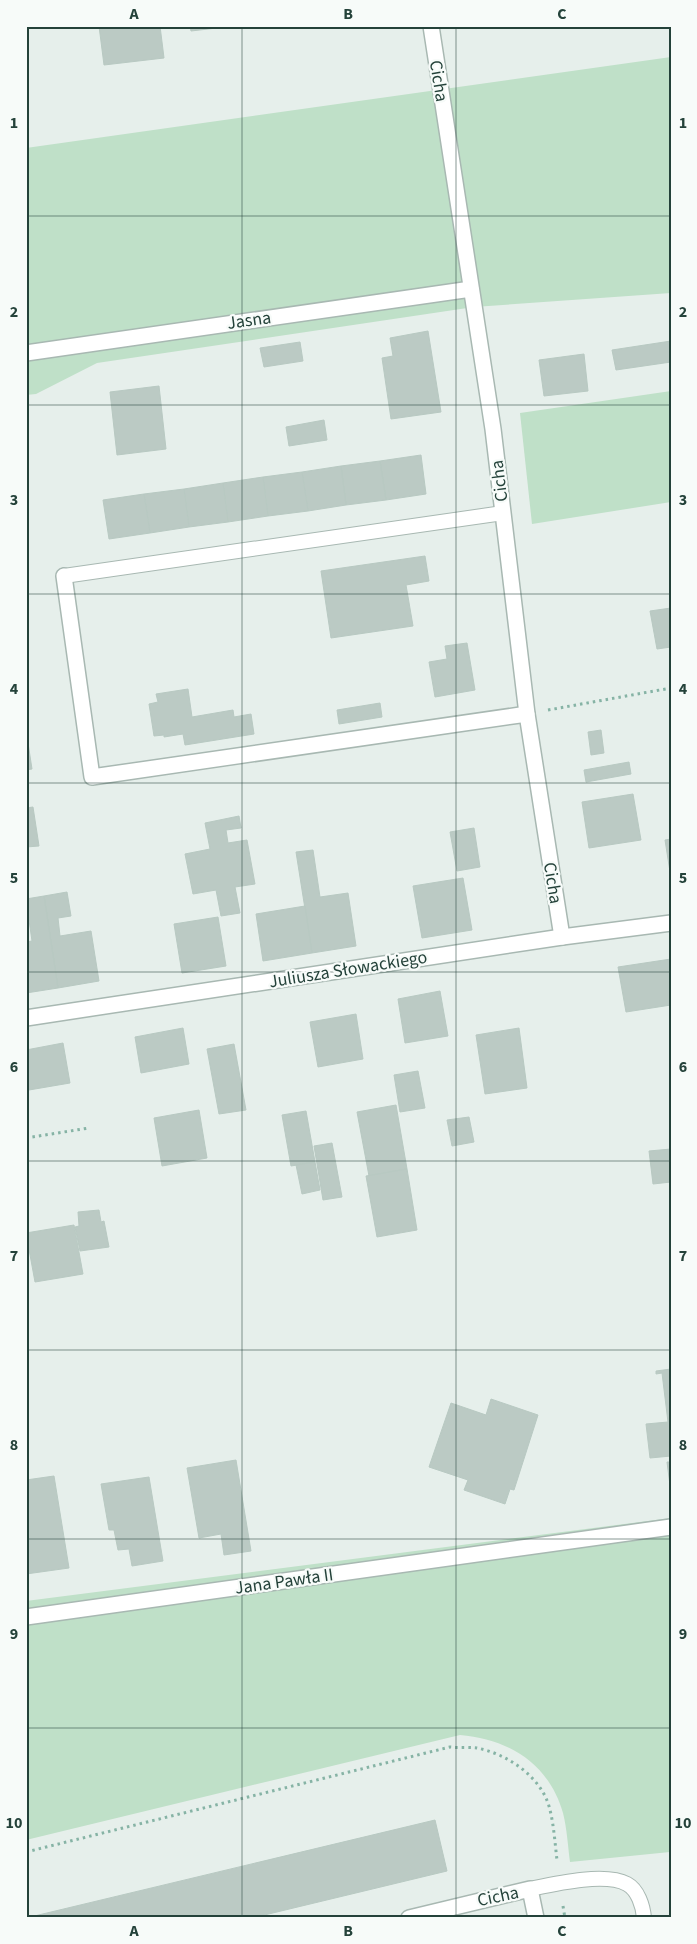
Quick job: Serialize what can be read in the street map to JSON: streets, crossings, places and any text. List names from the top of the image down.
{
  "streets": {
    "street": [
      "Cicha",
      "Jasna",
      "Juliusza Słowackiego",
      "Jana Pawła II"
    ]
  },
  "crossings": [
    ["Cicha", "Jasna"],
    ["Cicha", "Juliusza Słowackiego"]
  ],
  "grid": {
    "columns": ["A", "B", "C"],
    "rows": [
      "1",
      "2",
      "3",
      "4",
      "5",
      "6",
      "7",
      "8",
      "9",
      "10"
    ]
  }
}
